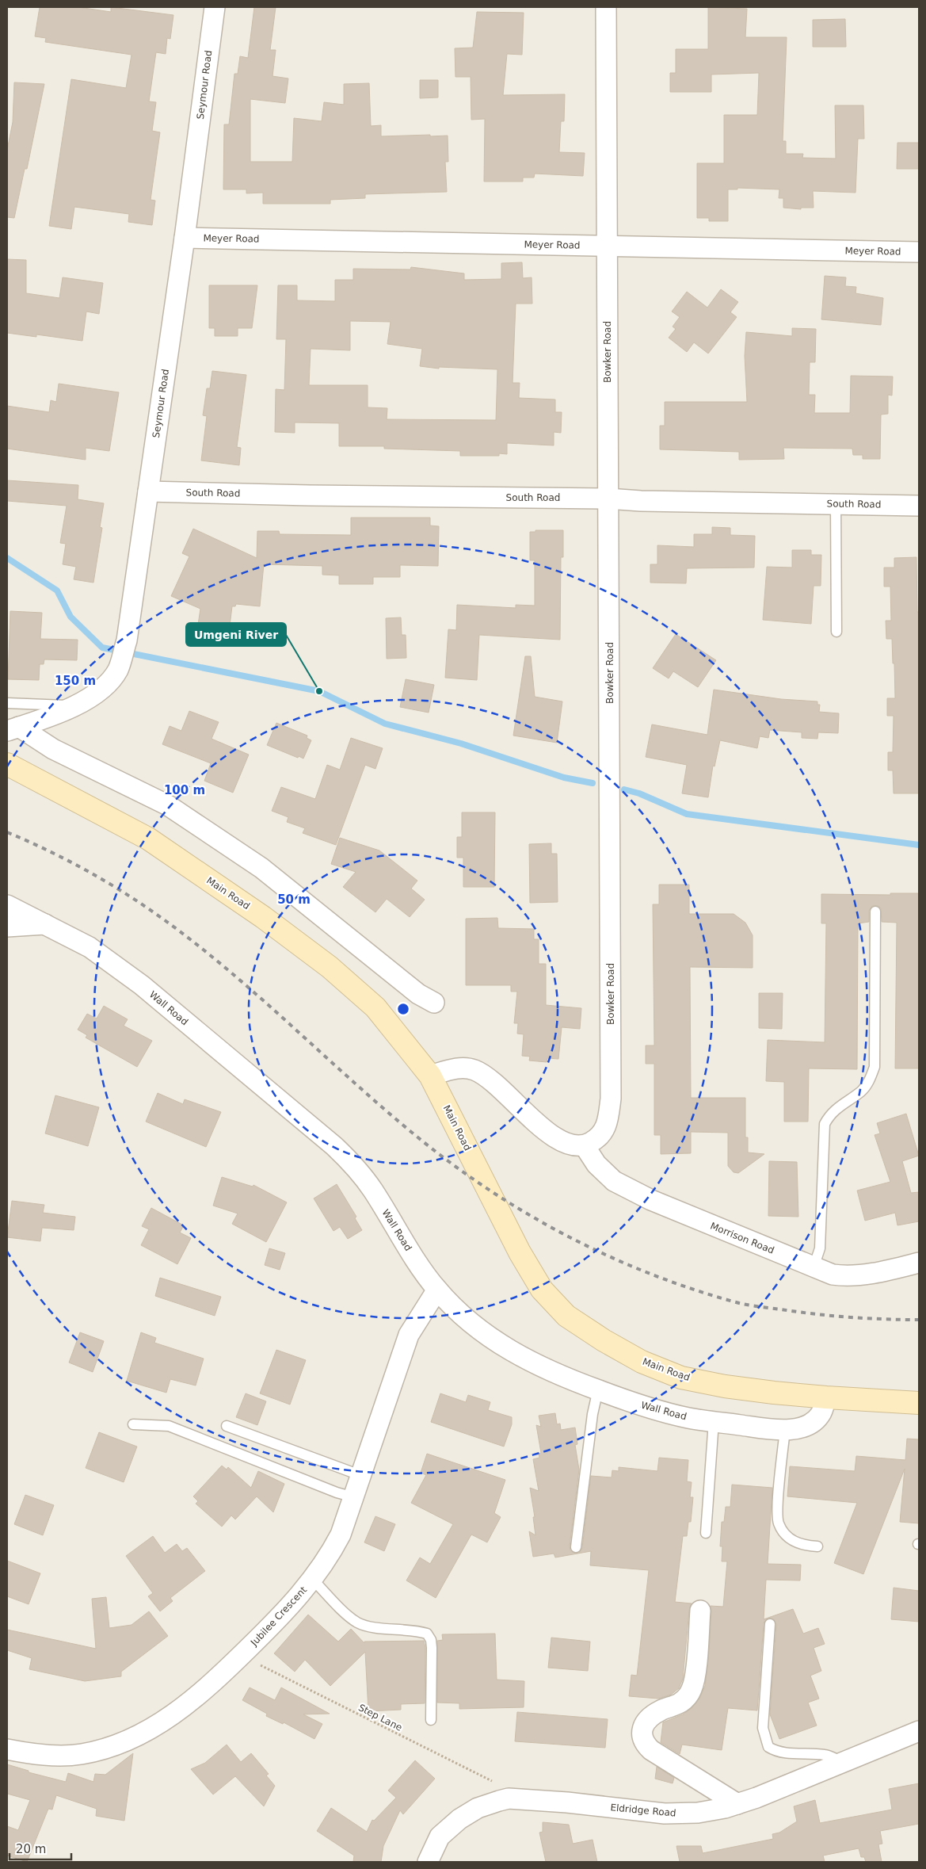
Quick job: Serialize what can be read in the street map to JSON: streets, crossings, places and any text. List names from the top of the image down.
{
  "streets": {
    "main road": ["Main Road"],
    "street": [
      "Seymour Road",
      "Meyer Road",
      "Bowker Road",
      "South Road",
      "Wall Road",
      "Morrison Road",
      "Jubilee Crescent",
      "Eldridge Road"
    ],
    "path": ["Step Lane"]
  },
  "crossings": [
    ["Seymour Road", "Meyer Road"],
    ["Seymour Road", "South Road"],
    ["Meyer Road", "Bowker Road"],
    ["Bowker Road", "South Road"],
    ["Bowker Road", "Morrison Road"],
    ["Main Road", "Wall Road"],
    ["Wall Road", "Jubilee Crescent"],
    ["Jubilee Crescent", "Step Lane"],
    ["Step Lane", "Eldridge Road"]
  ],
  "places": ["Umgeni River"],
  "scale_bar": "20 m",
  "rings": ["150 m", "100 m", "50 m"]
}
